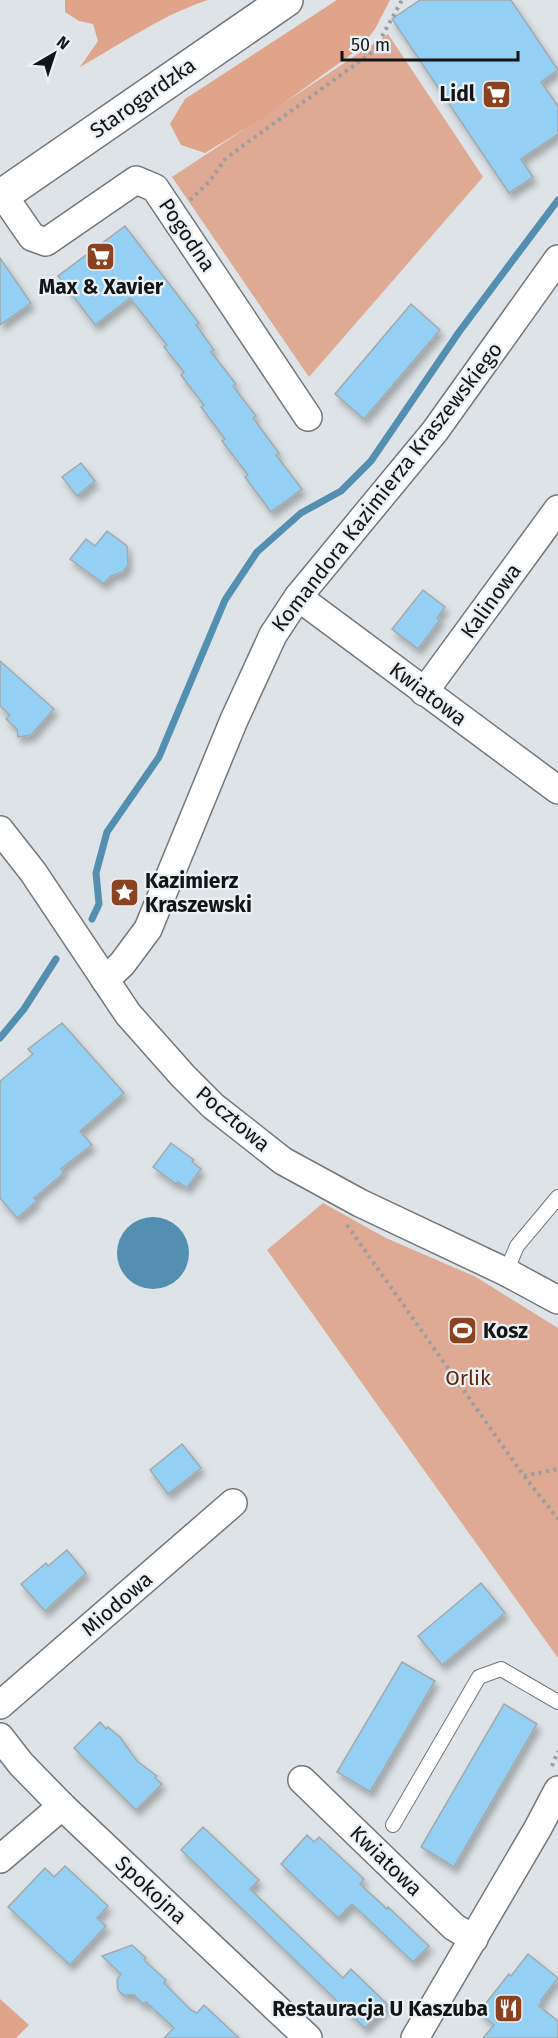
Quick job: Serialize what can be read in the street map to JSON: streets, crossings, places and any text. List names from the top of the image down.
{
  "streets": {
    "main road": ["Starogardzka"],
    "street": [
      "Pogodna",
      "Komandora Kazimierza Kraszewskiego",
      "Kalinowa",
      "Kwiatowa",
      "Pocztowa",
      "Miodowa",
      "Spokojna"
    ]
  },
  "crossings": [
    ["Starogardzka", "Pogodna"],
    ["Komandora Kazimierza Kraszewskiego", "Kwiatowa"],
    ["Komandora Kazimierza Kraszewskiego", "Pocztowa"],
    ["Kalinowa", "Kwiatowa"]
  ],
  "parks": ["Orlik"],
  "places": {
    "supermarket": ["Lidl", "Max & Xavier"],
    "place": ["Kazimierz Kraszewski"],
    "sports": ["Kosz"],
    "restaurant": ["Restauracja U Kaszuba"]
  },
  "scale_bar": "50 m",
  "north": "top right"
}
